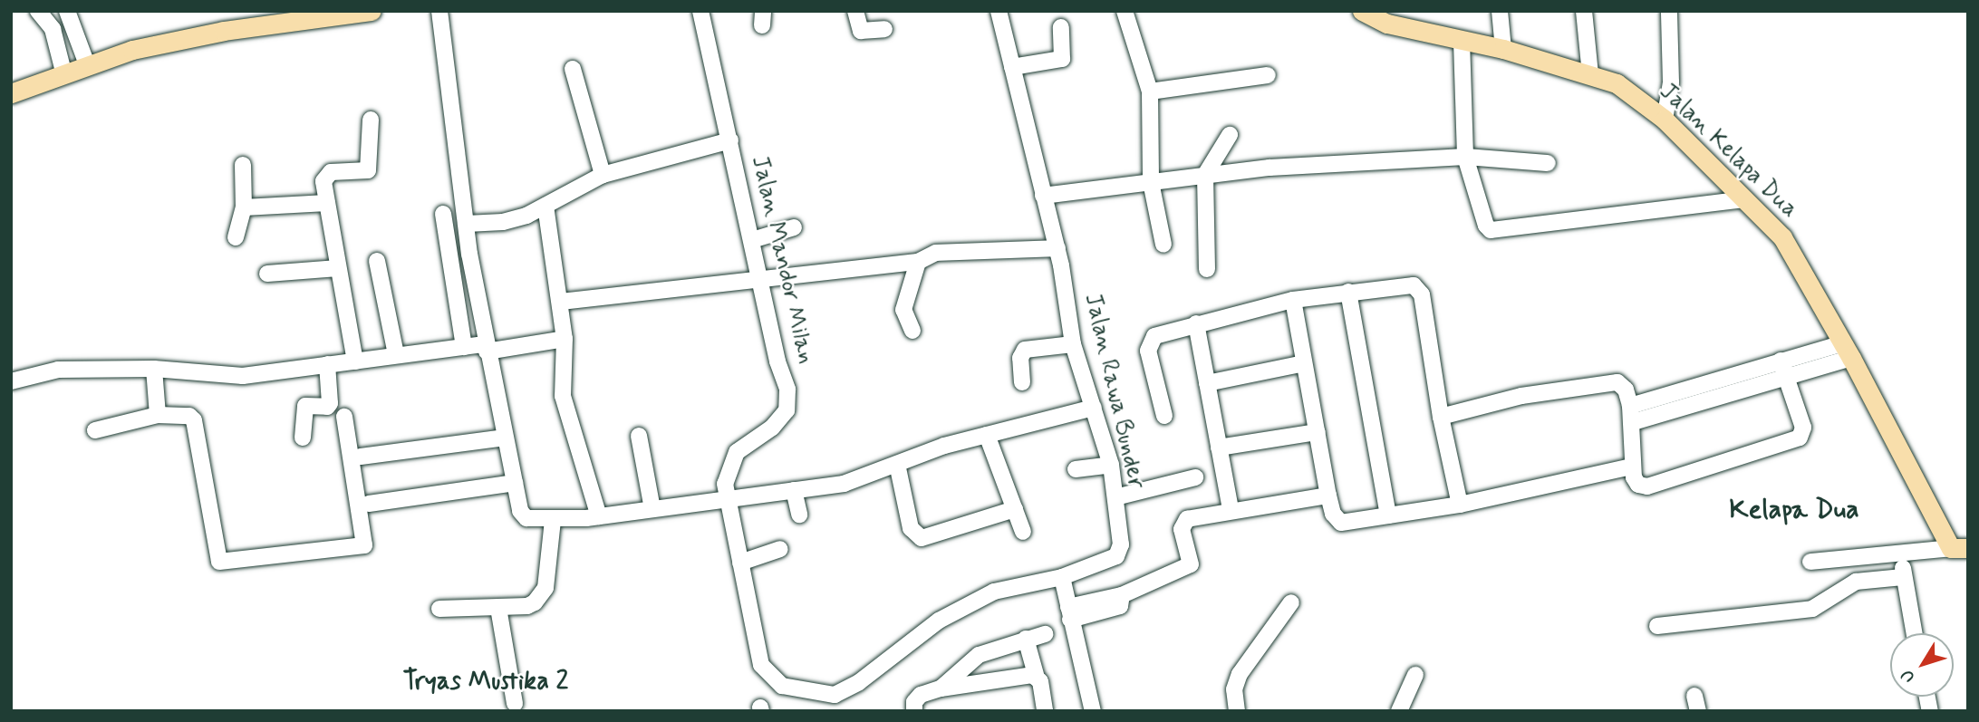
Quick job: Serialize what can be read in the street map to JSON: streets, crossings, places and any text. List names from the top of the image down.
{
  "streets": {
    "main road": ["Jalan Kelapa Dua"],
    "street": ["Jalan Mandor Milan", "Jalan Rawa Bunder"]
  },
  "districts": ["Kelapa Dua", "Tryas Mustika 2"],
  "north": "bottom left"
}
